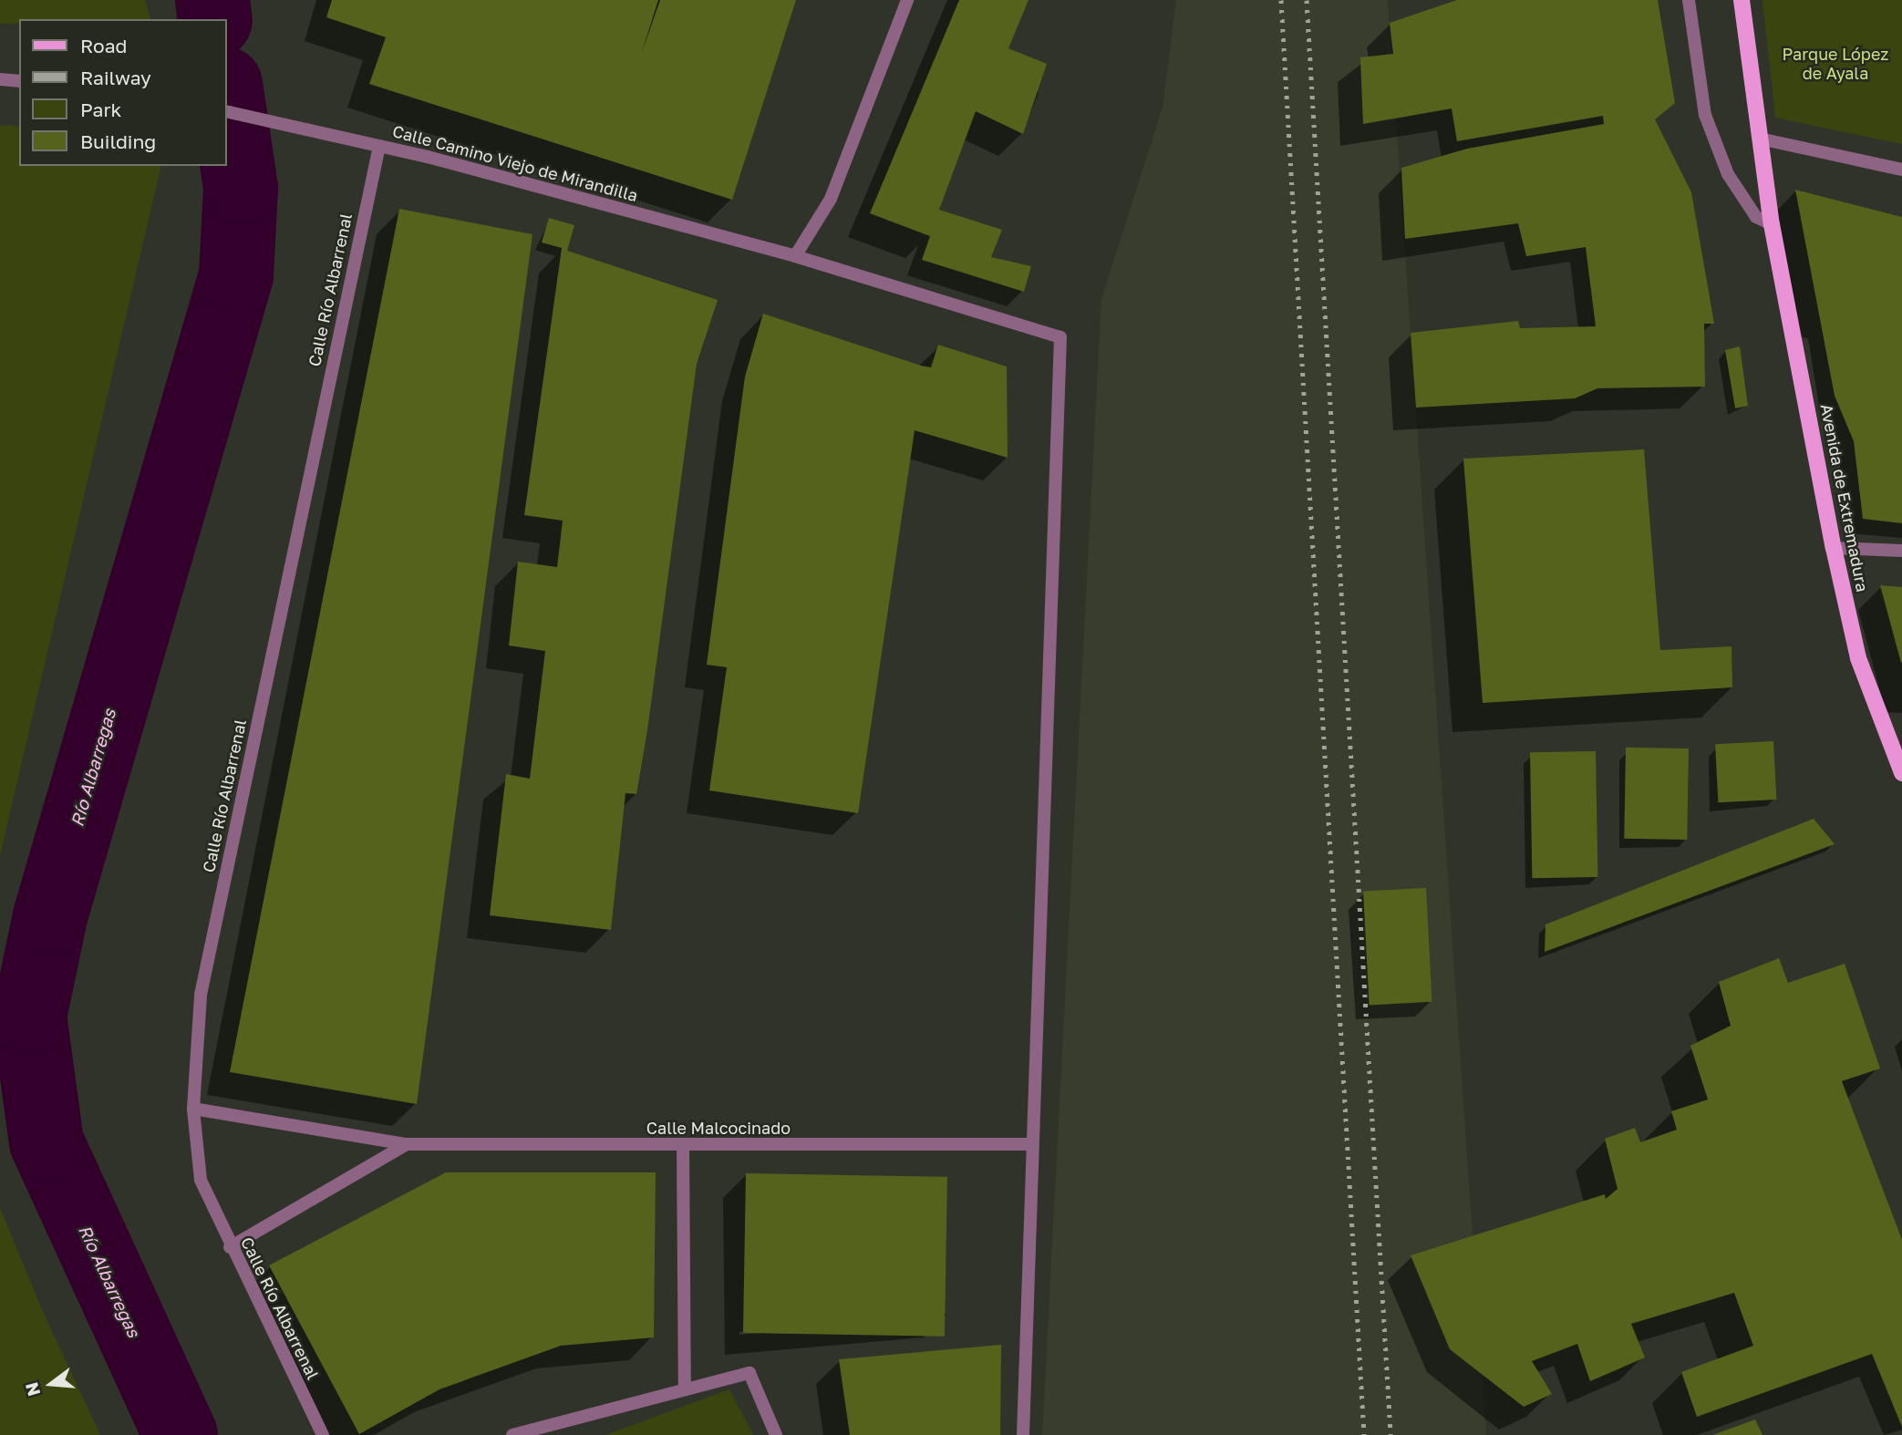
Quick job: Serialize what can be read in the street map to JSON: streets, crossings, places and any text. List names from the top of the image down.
{
  "streets": {
    "main road": ["Avenida de Extremadura"],
    "street": ["Calle Camino Viejo de Mirandilla", "Calle Río Albarrenal", "Calle Malcocinado"]
  },
  "crossings": [
    ["Calle Camino Viejo de Mirandilla", "Calle Río Albarrenal"],
    ["Calle Camino Viejo de Mirandilla", "Calle Malcocinado"],
    ["Calle Río Albarrenal", "Calle Malcocinado"]
  ],
  "water": ["Río Albarregas"],
  "parks": ["Parque López de Ayala"],
  "legend": [
    "Road",
    "Railway",
    "Park",
    "Building"
  ],
  "north": "left"
}
